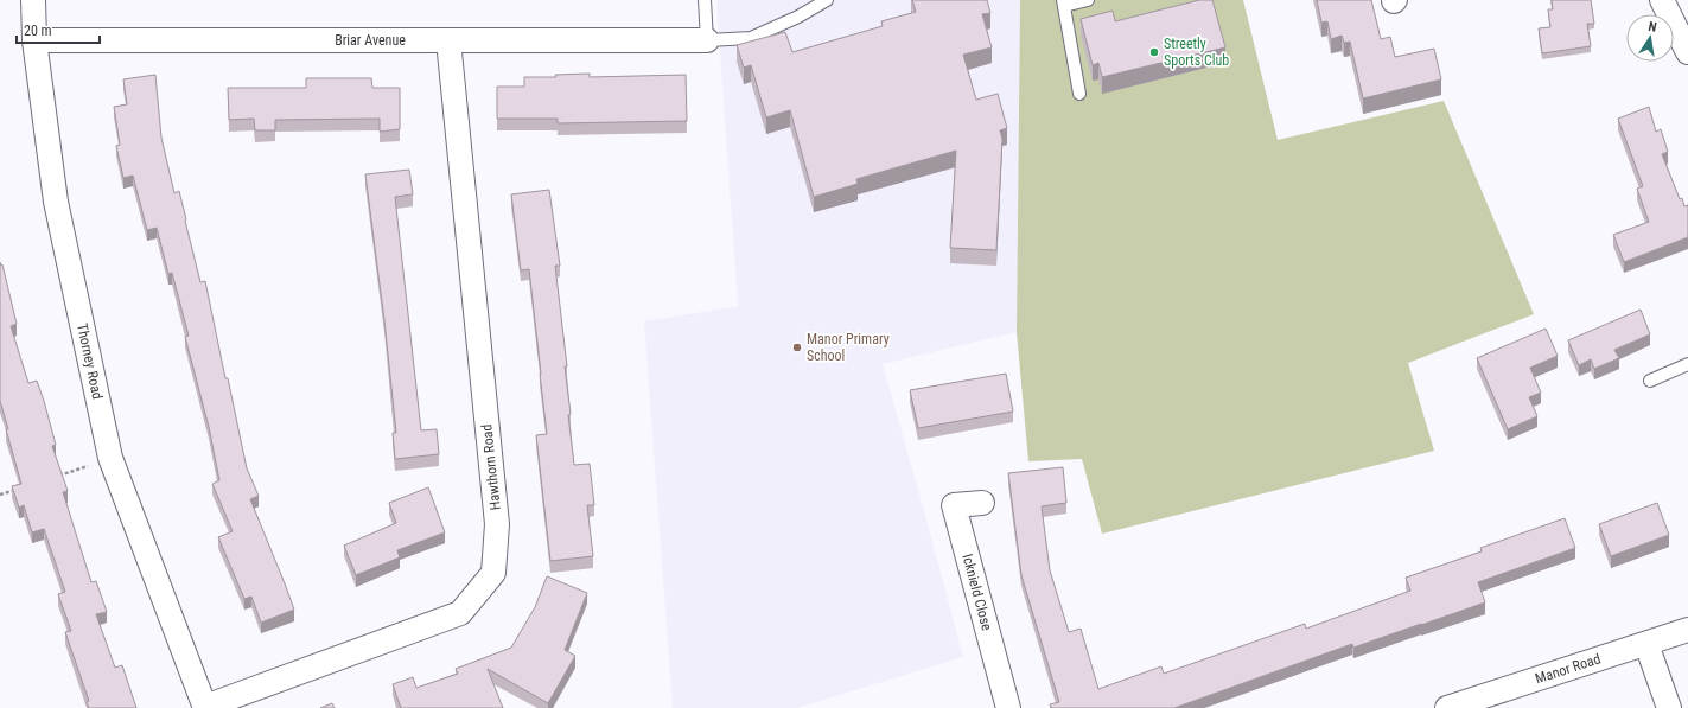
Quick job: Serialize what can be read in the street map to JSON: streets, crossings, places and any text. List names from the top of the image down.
{
  "streets": {
    "street": [
      "Briar Avenue",
      "Thorney Road",
      "Hawthorn Road",
      "Icknield Close",
      "Manor Road"
    ]
  },
  "crossings": [
    ["Briar Avenue", "Thorney Road"],
    ["Briar Avenue", "Hawthorn Road"],
    ["Thorney Road", "Hawthorn Road"]
  ],
  "places": ["Streetly Sports Club", "Manor Primary School"],
  "scale_bar": "20 m",
  "north": "top"
}
